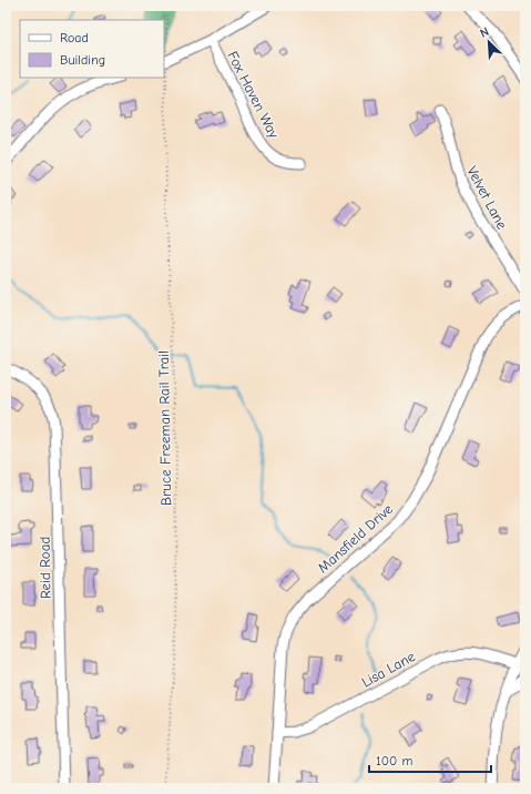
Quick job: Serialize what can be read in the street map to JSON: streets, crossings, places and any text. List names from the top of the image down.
{
  "streets": {
    "street": [
      "Fox Haven Way",
      "Velvet Lane",
      "Mansfield Drive",
      "Reid Road",
      "Lisa Lane"
    ],
    "path": ["Bruce Freeman Rail Trail"]
  },
  "crossings": [
    ["Mansfield Drive", "Lisa Lane"]
  ],
  "legend": ["Road", "Building"],
  "scale_bar": "100 m",
  "north": "top left"
}
